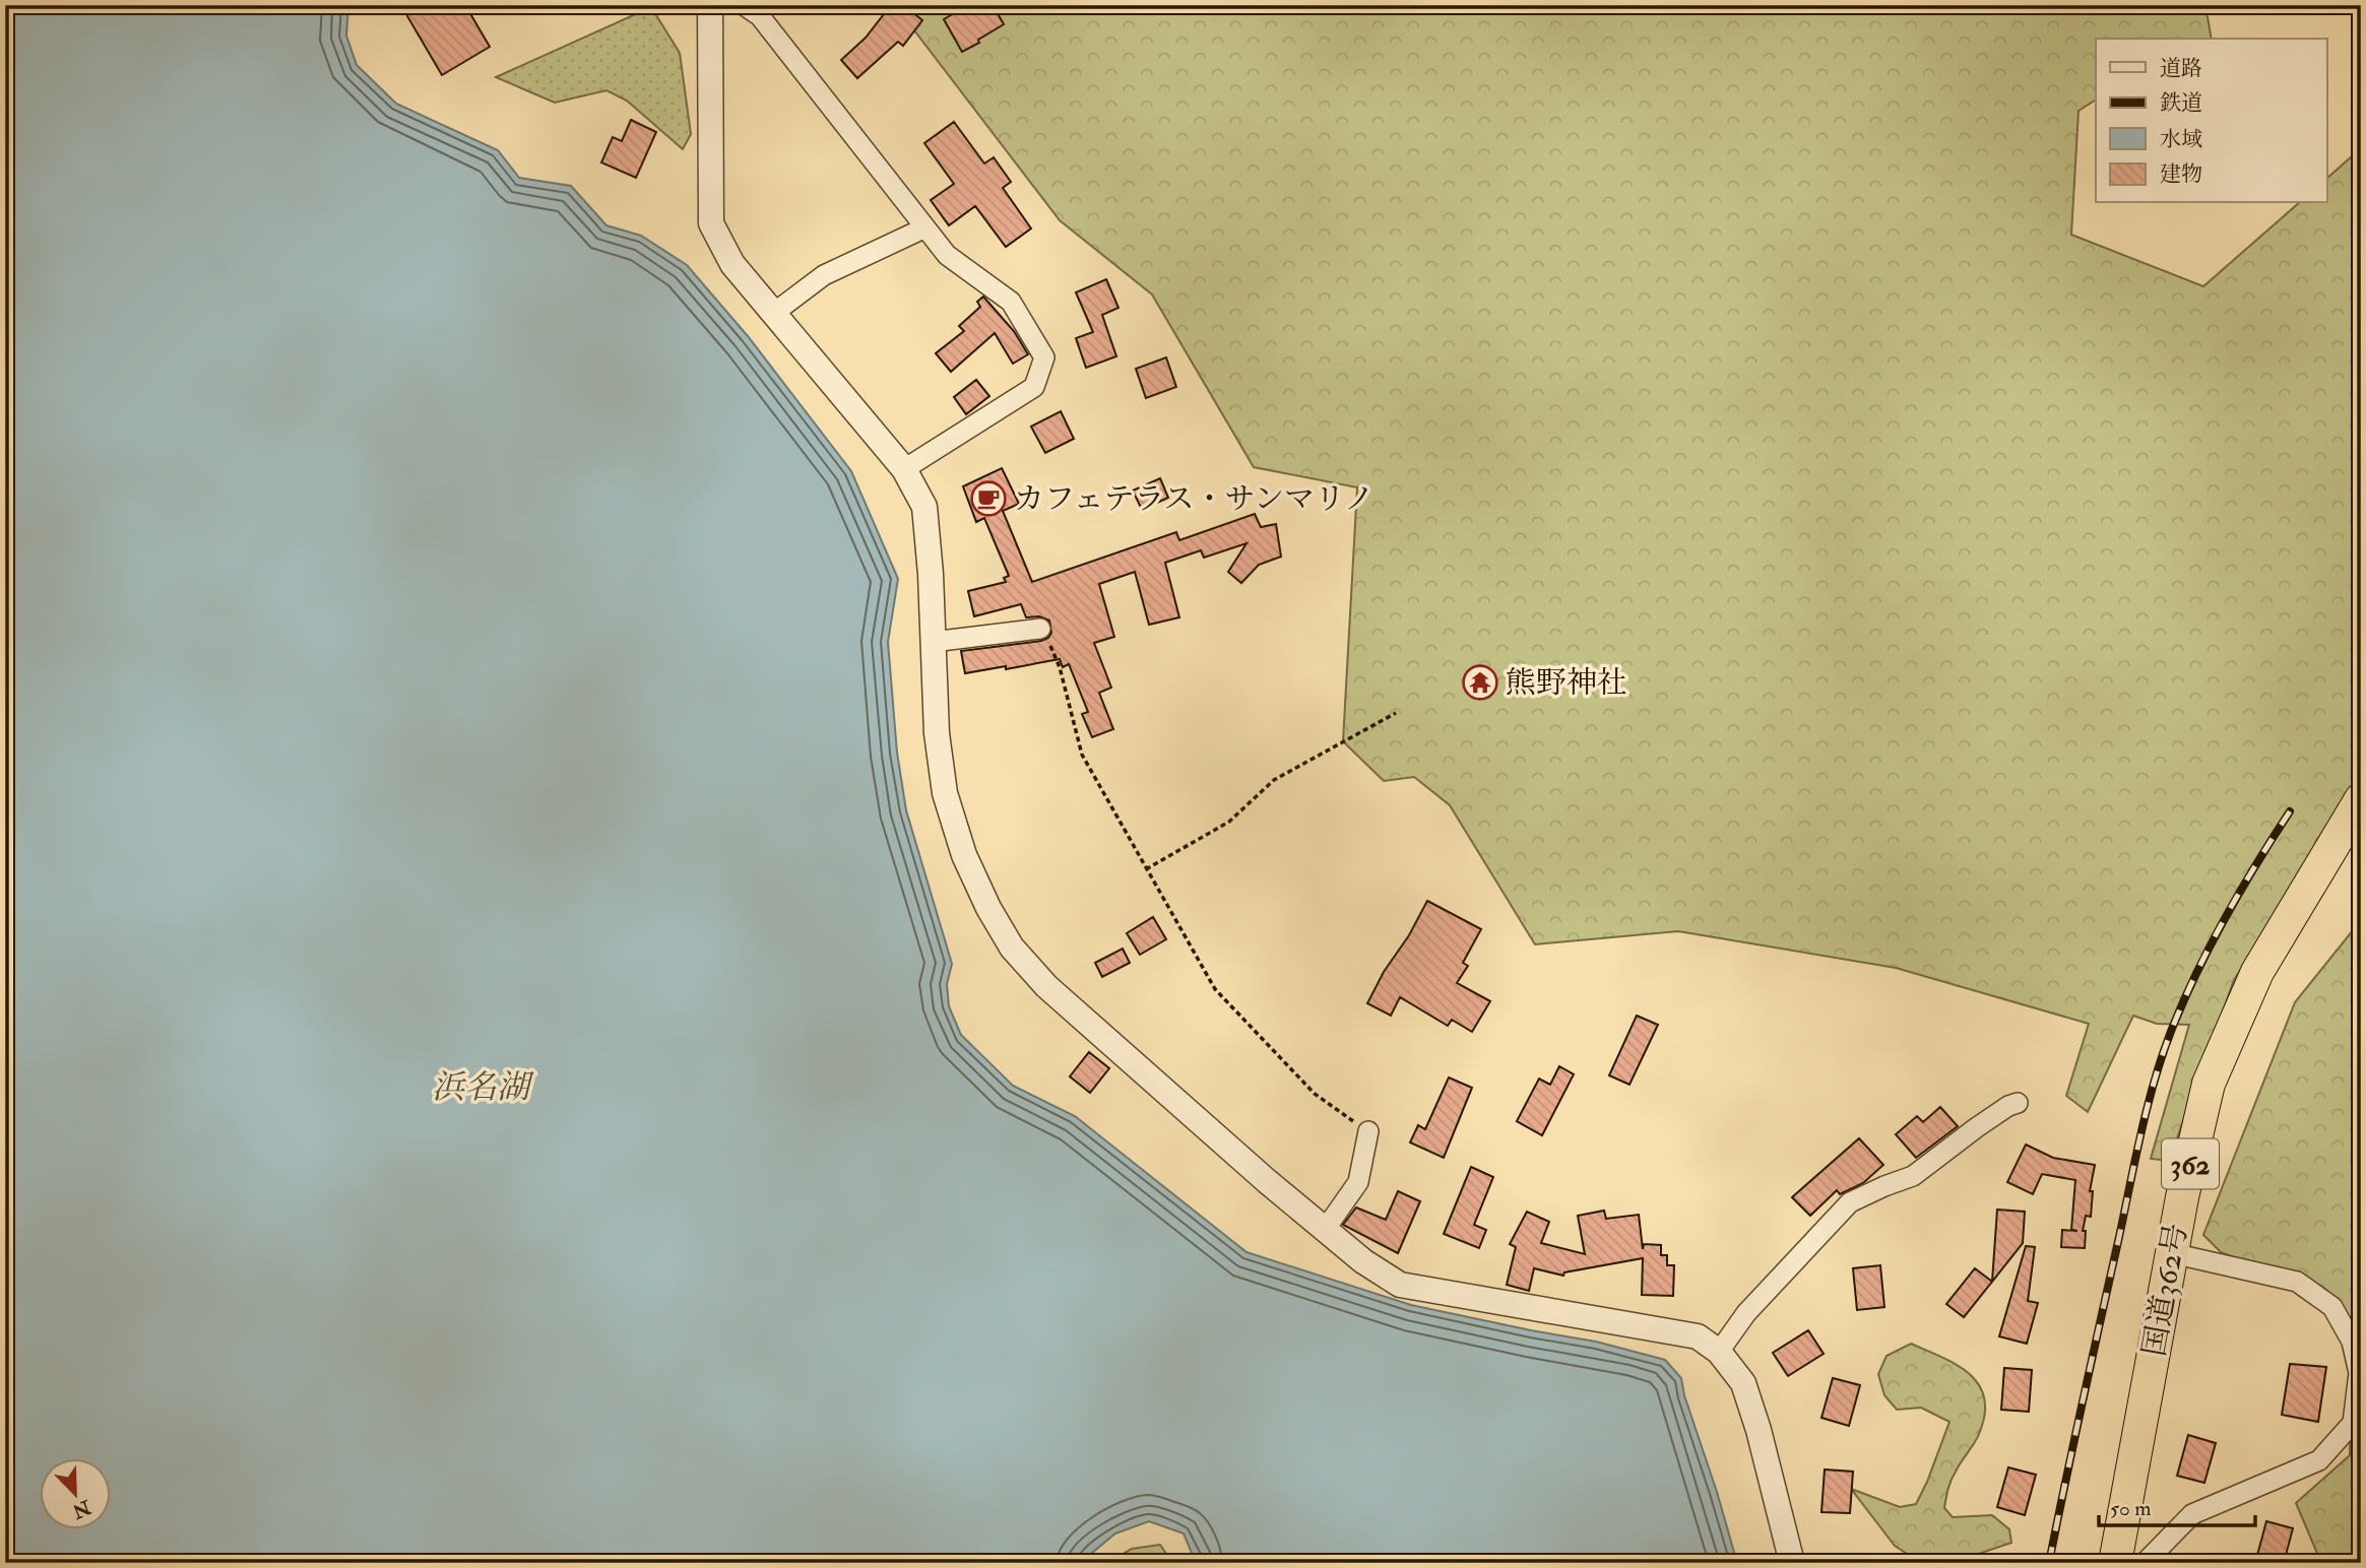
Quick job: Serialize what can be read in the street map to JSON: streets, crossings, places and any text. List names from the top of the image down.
{
  "streets": {
    "highway": ["362", "国道362号"]
  },
  "water": ["浜名湖"],
  "places": {
    "cafe": ["カフェテラス・サンマリノ"],
    "temple": ["熊野神社"]
  },
  "legend": [
    "道路",
    "鉄道",
    "水域",
    "建物"
  ],
  "scale_bar": "50 m",
  "north": "bottom right"
}
